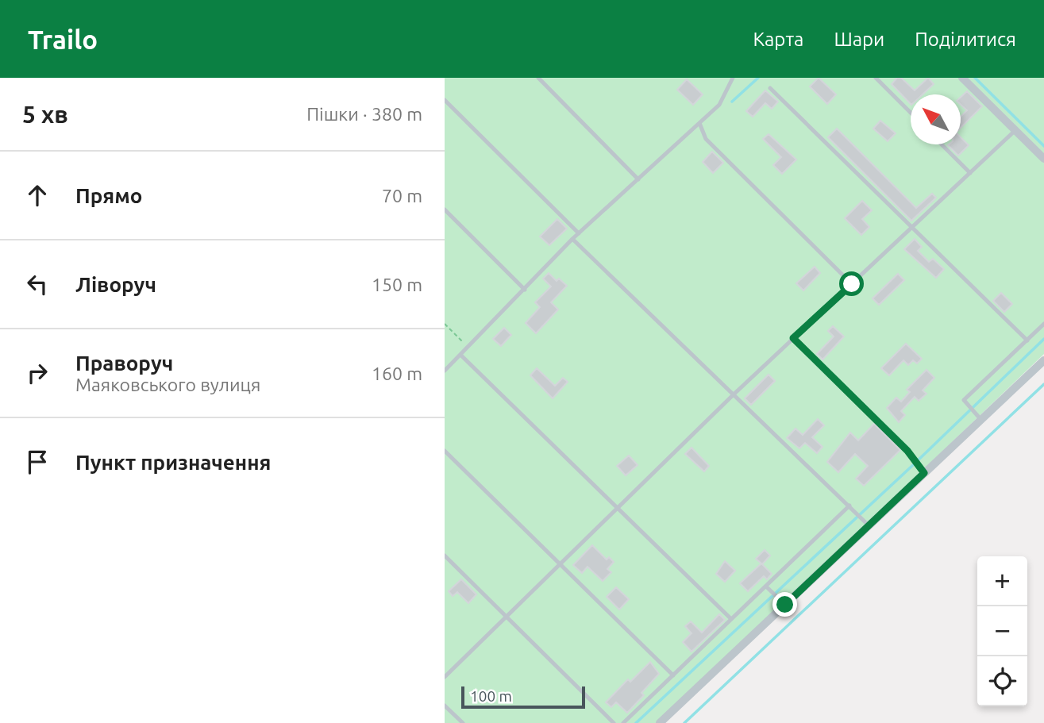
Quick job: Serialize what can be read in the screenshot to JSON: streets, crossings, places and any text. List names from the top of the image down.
{
  "scale_bar": "100 m",
  "north": "top left",
  "page": {
    "header": "Trailo",
    "nav": ["Карта", "Шари", "Поділитися"],
    "heading": ["5 хв", "Пішки · 380 m"],
    "list": [
      ["Прямо", "70 m"],
      ["Ліворуч", "150 m"],
      ["Праворуч", "Маяковського вулиця", "160 m"],
      "Пункт призначення"
    ],
    "map_buttons": ["+", "−"],
    "scale": "100 m"
  }
}
